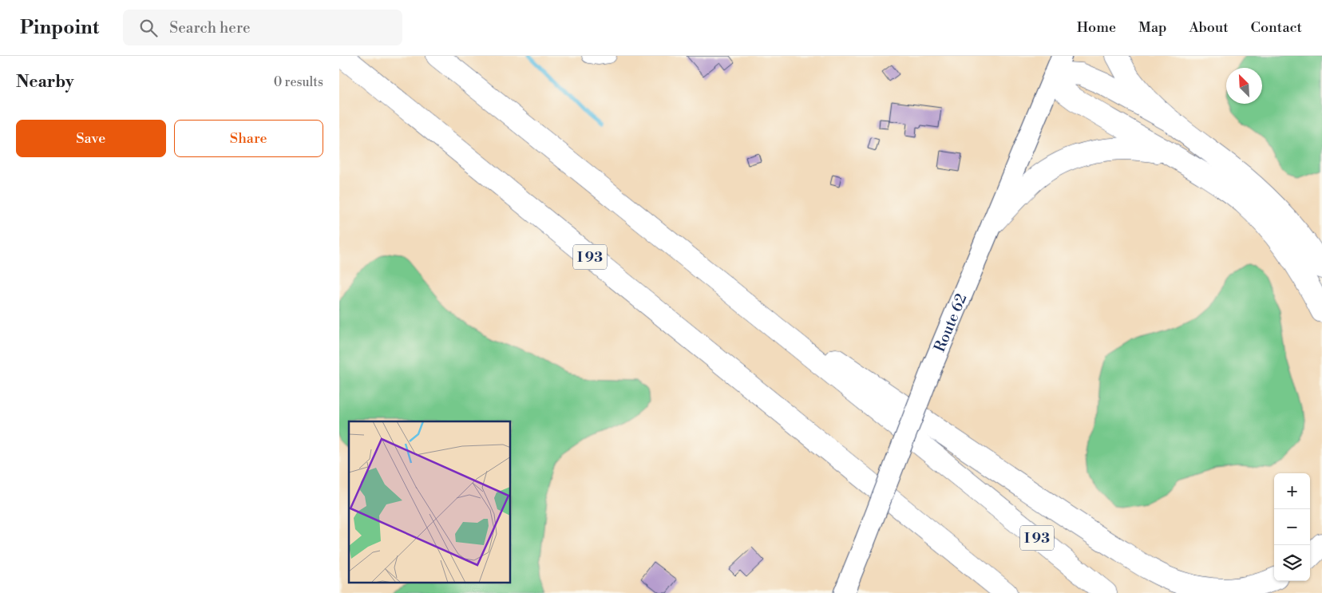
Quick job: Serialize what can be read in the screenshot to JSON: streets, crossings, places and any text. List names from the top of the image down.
{
  "streets": {
    "highway": ["I 93"],
    "main road": ["Route 62"]
  },
  "north": "top left",
  "page": {
    "header": "Pinpoint",
    "search": "Search here",
    "nav": [
      "Home",
      "Map",
      "About",
      "Contact"
    ],
    "heading": ["Nearby", "0 results"],
    "buttons": ["Save", "Share"],
    "map_buttons": ["+", "−"]
  }
}
